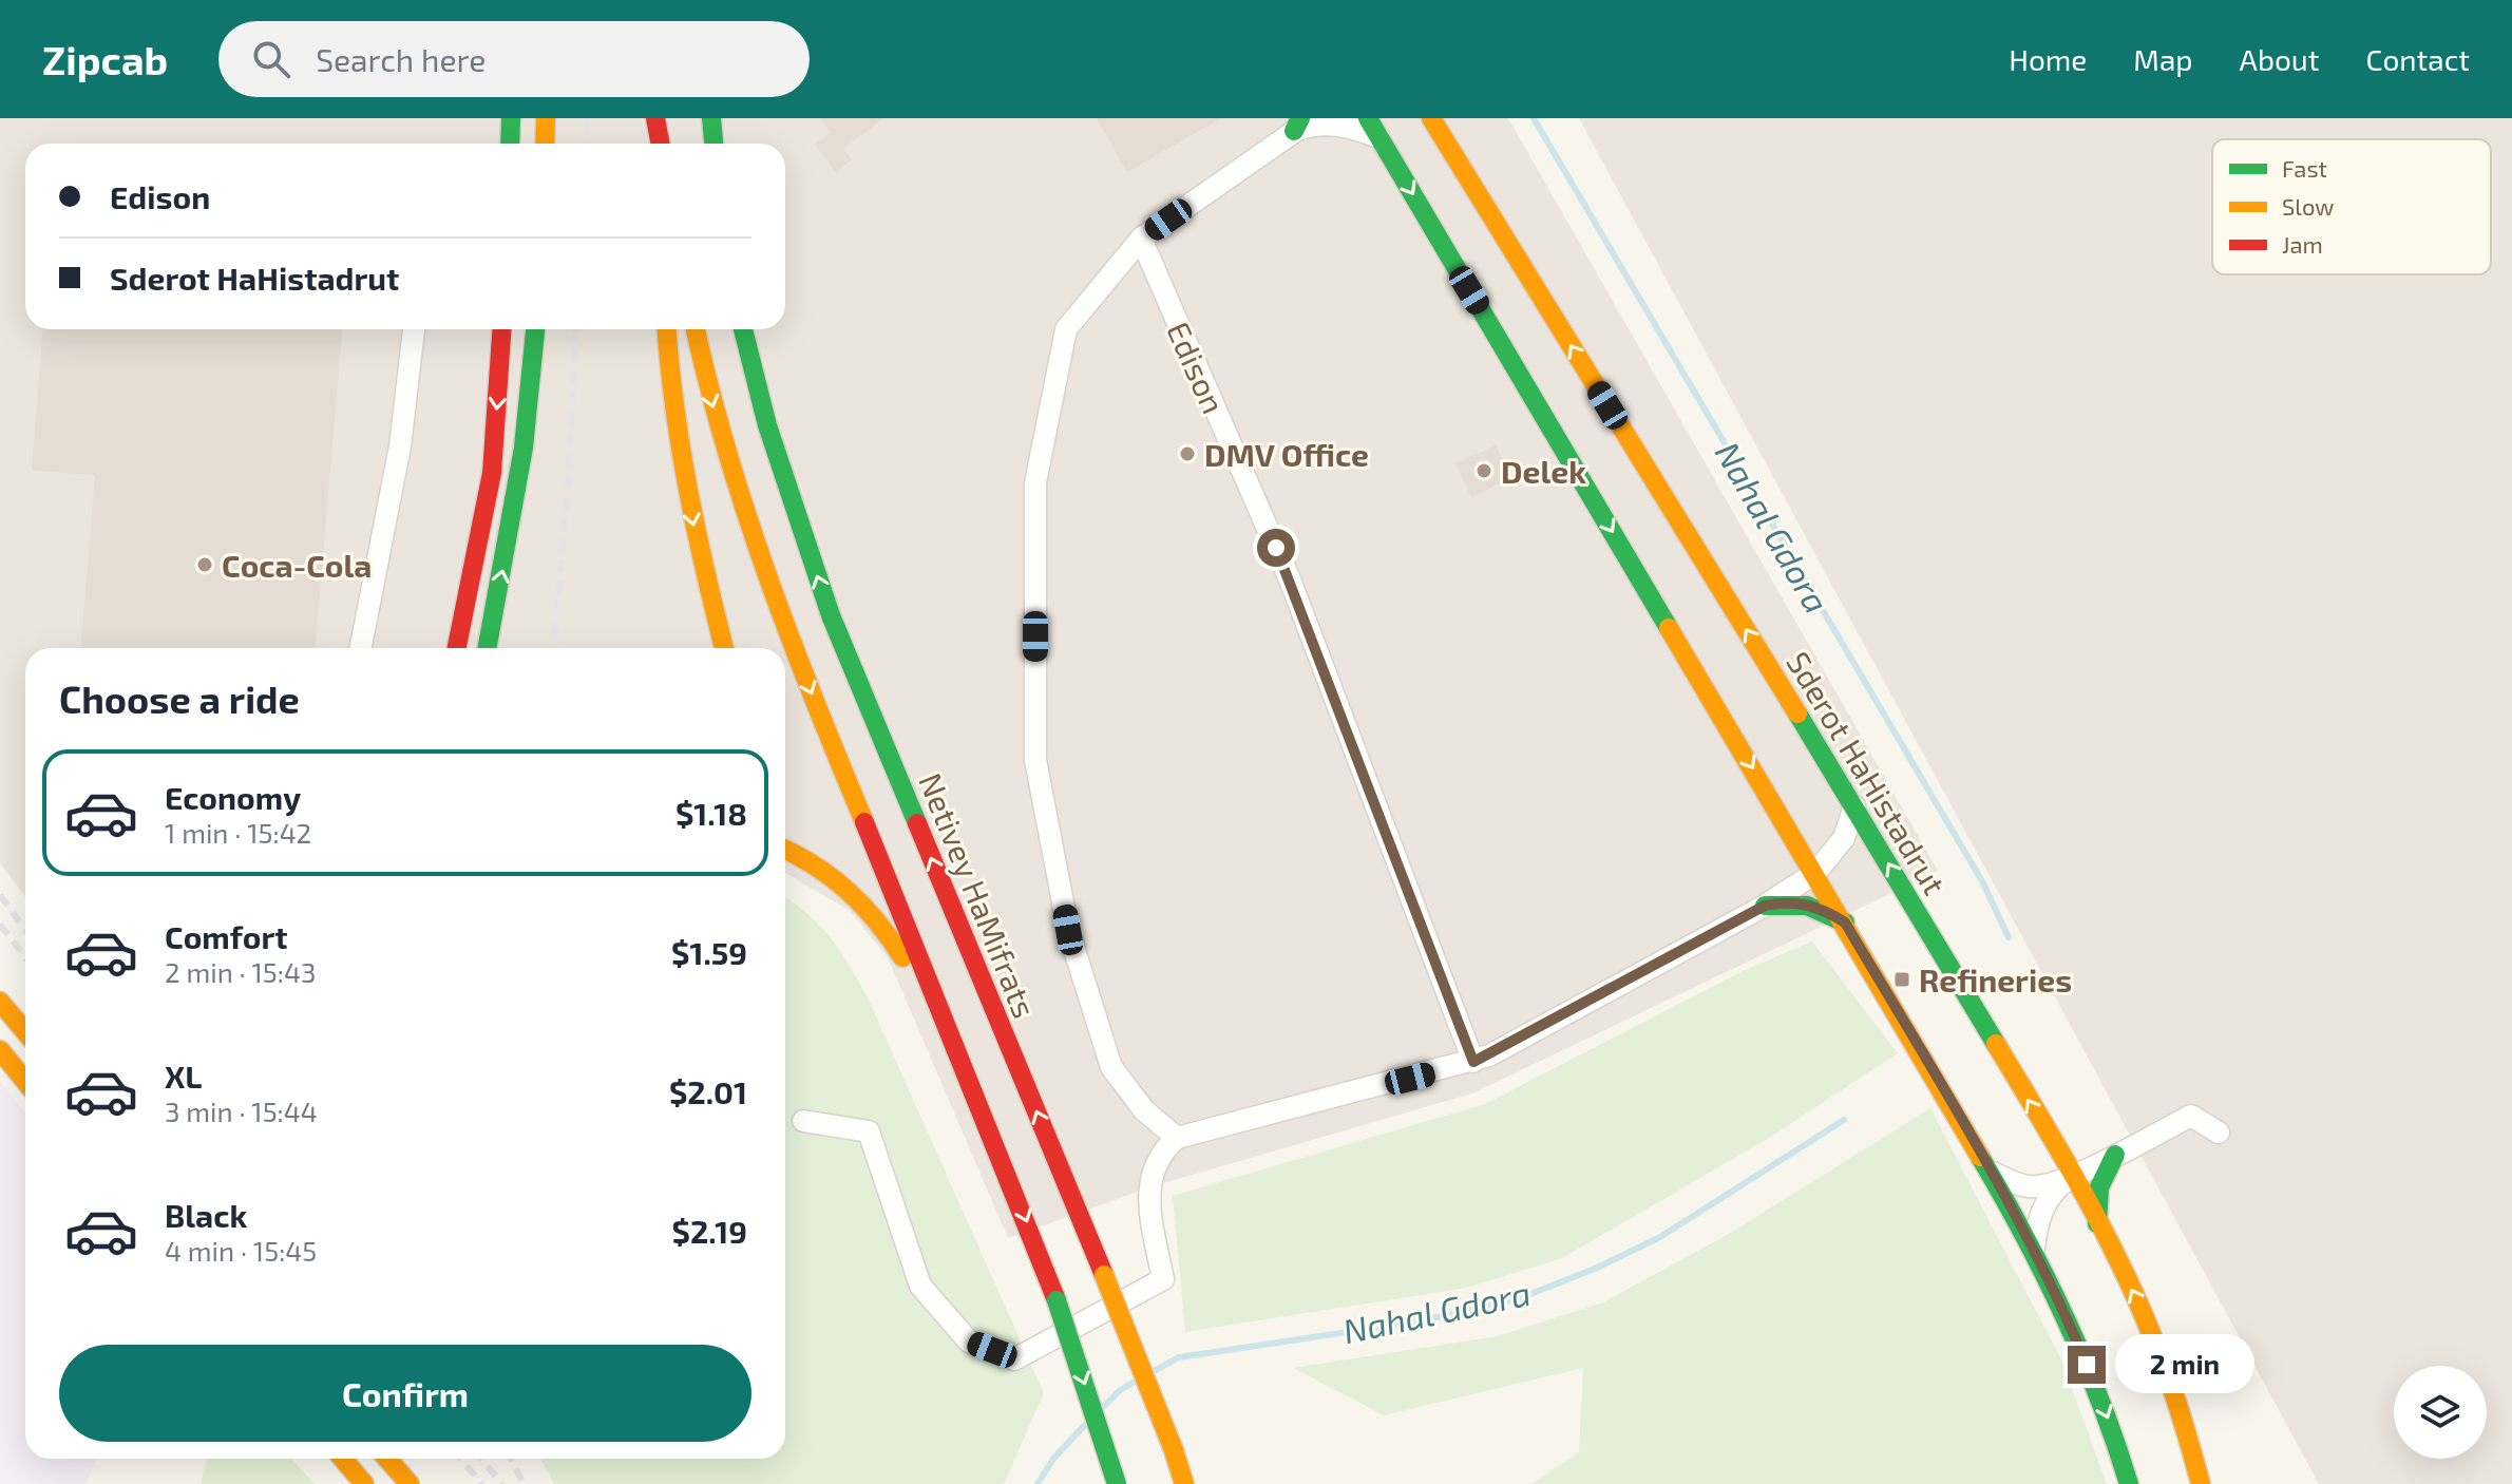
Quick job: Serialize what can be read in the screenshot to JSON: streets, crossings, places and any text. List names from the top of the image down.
{
  "streets": {
    "main road": ["Sderot HaHistadrut", "Netivey HaMifrats"],
    "street": ["Edison"]
  },
  "water": ["Nahal Gdora"],
  "places": {
    "other": ["DMV Office", "Delek", "Coca-Cola"],
    "transit": ["Refineries"]
  },
  "legend": ["Fast", "Slow", "Jam"],
  "page": {
    "header": "Zipcab",
    "search": "Search here",
    "nav": [
      "Home",
      "Map",
      "About",
      "Contact"
    ],
    "banner": ["Edison", "Sderot HaHistadrut"],
    "heading": "Choose a ride",
    "list": [
      {
        "name": "Economy",
        "note": "1 min · 15:42",
        "value": "$1.18"
      },
      {
        "name": "Comfort",
        "note": "2 min · 15:43",
        "value": "$1.59"
      },
      {
        "name": "XL",
        "note": "3 min · 15:44",
        "value": "$2.01"
      },
      {
        "name": "Black",
        "note": "4 min · 15:45",
        "value": "$2.19"
      }
    ],
    "buttons": "Confirm",
    "bubble": "2 min"
  }
}
